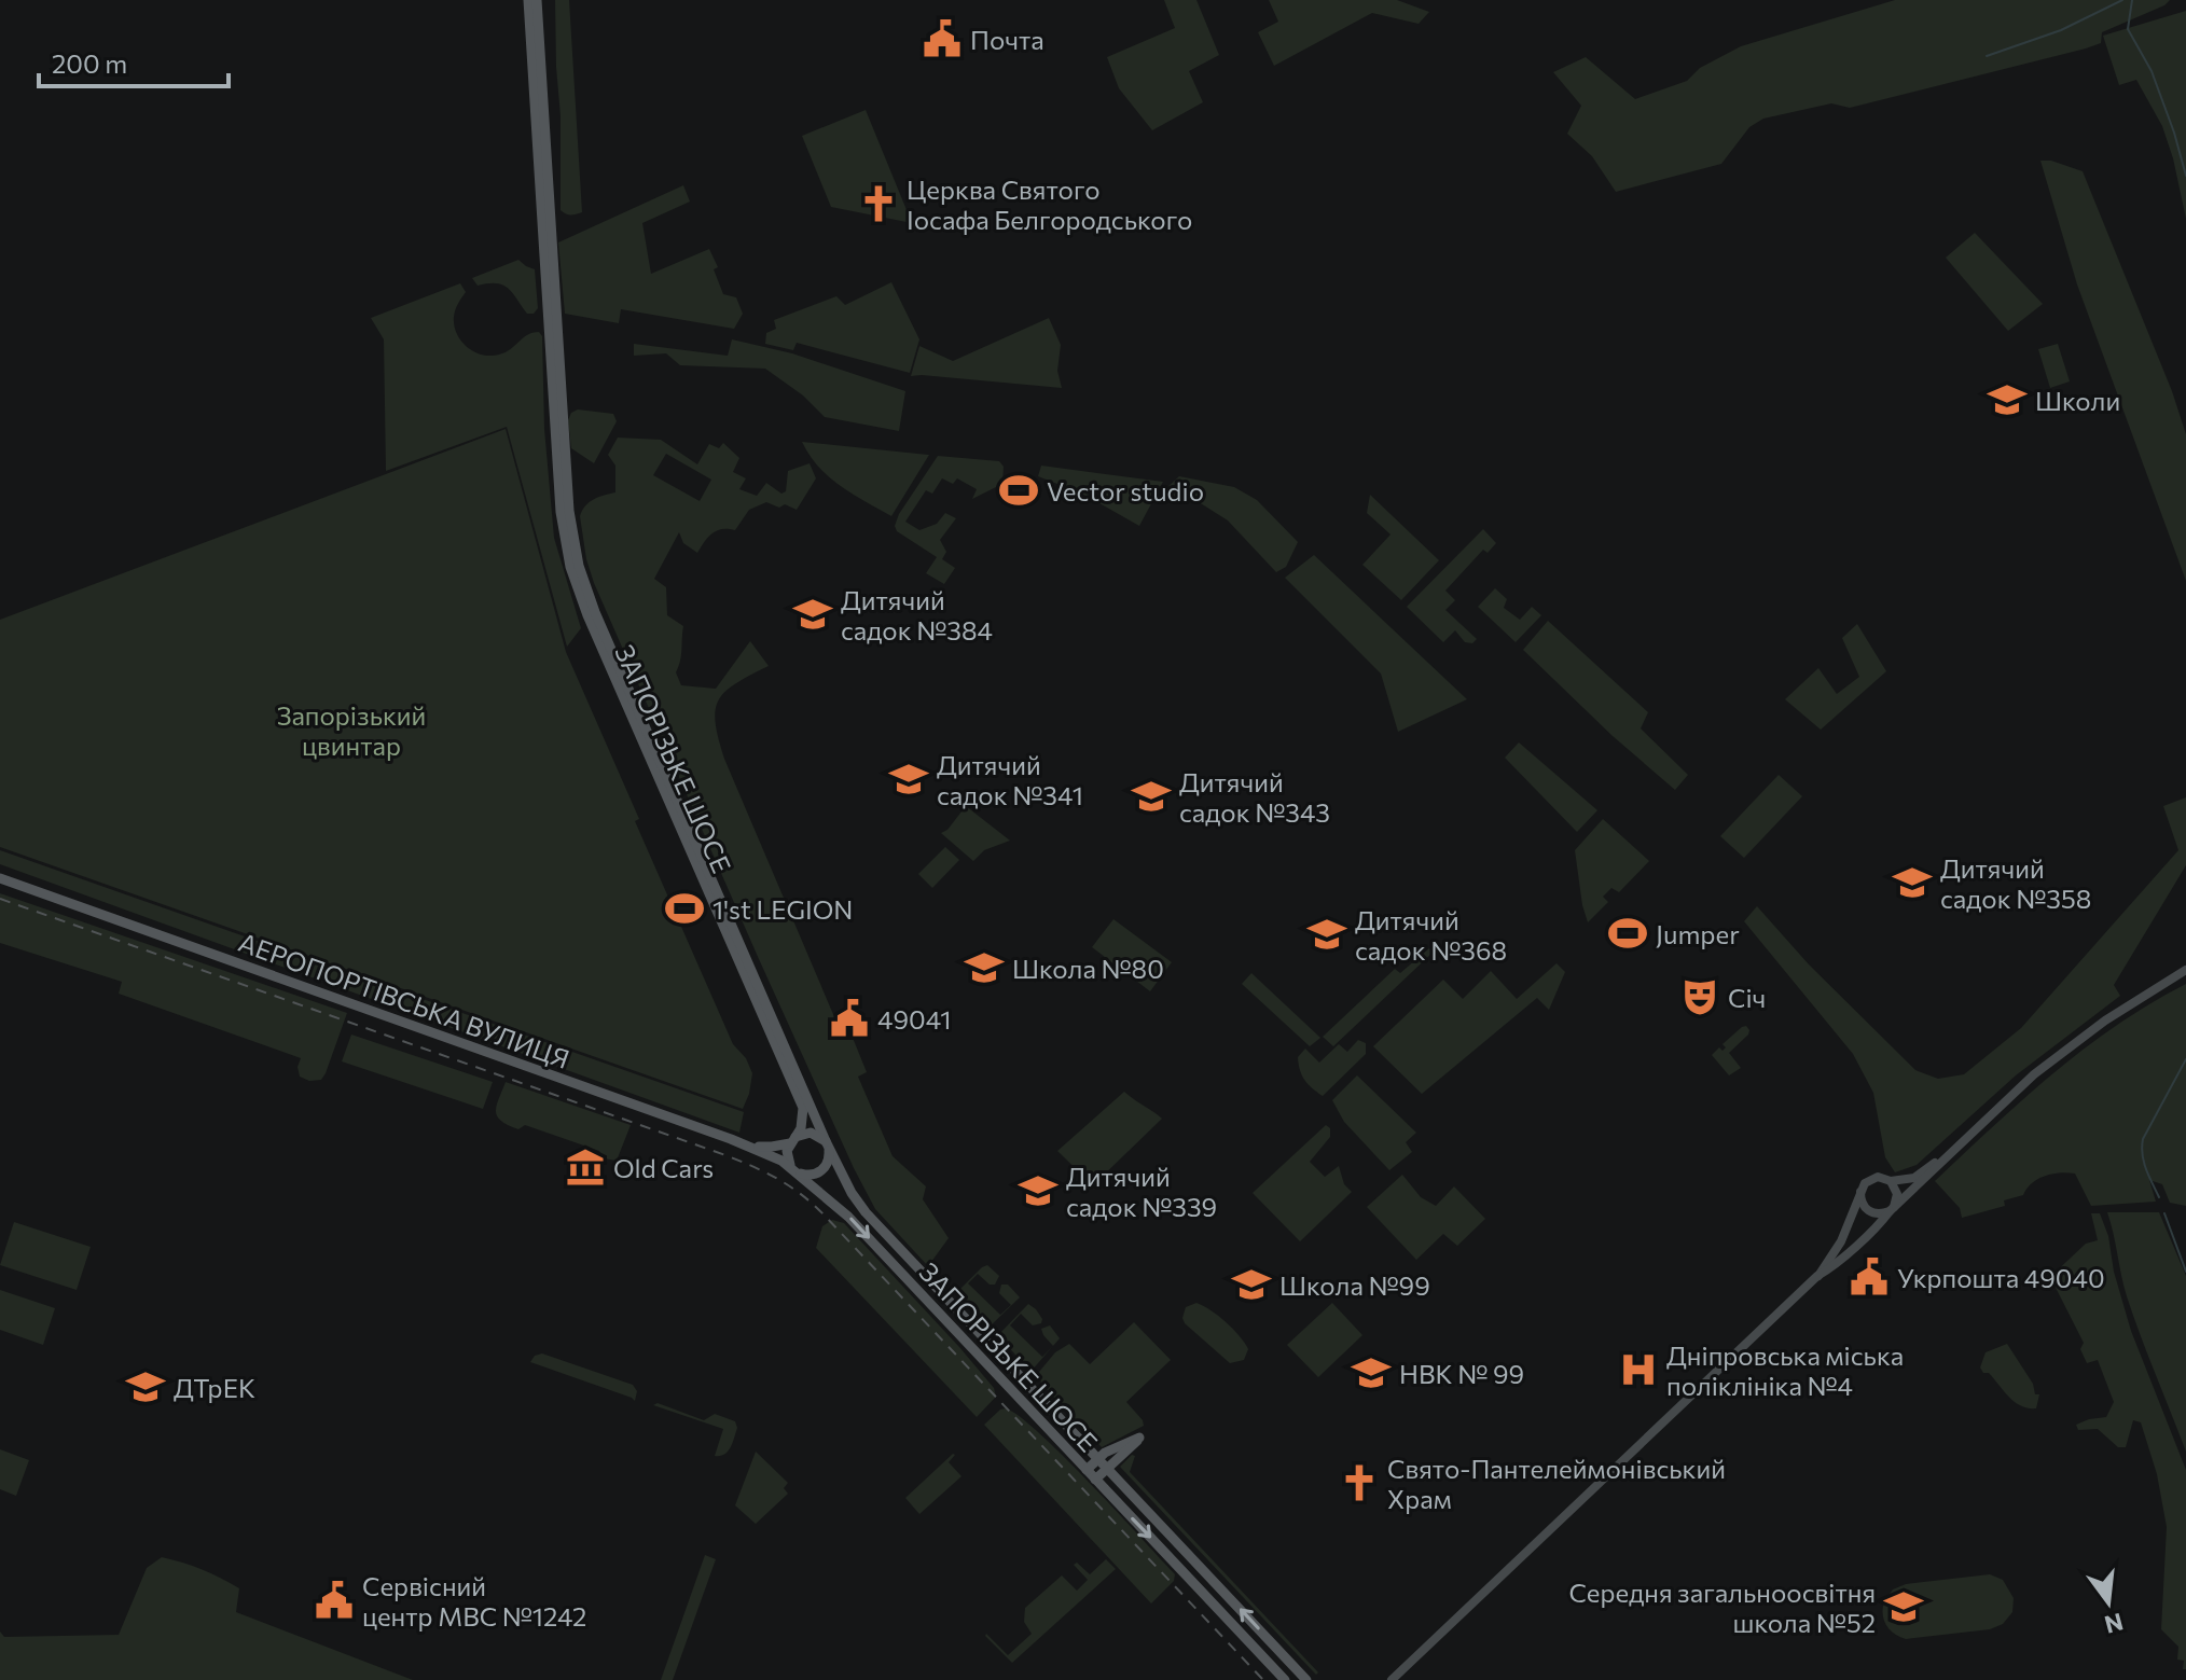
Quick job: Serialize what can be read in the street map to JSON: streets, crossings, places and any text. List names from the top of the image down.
{
  "streets": {
    "main road": ["ЗАПОРІЗЬКЕ ШОСЕ", "АЕРОПОРТІВСЬКА ВУЛИЦЯ"]
  },
  "crossings": [
    ["ЗАПОРІЗЬКЕ ШОСЕ", "АЕРОПОРТІВСЬКА ВУЛИЦЯ"]
  ],
  "parks": ["Запорізький цвинтар"],
  "places": {
    "public building": [
      "Почта",
      "49041",
      "Укрпошта 49040",
      "Сервісний центр МВС №1242"
    ],
    "church": ["Церква Святого Іосафа Белгородського", "Свято-Пантелеймонівський Храм"],
    "school or university": [
      "Школи",
      "Дитячий садок №384",
      "Дитячий садок №341",
      "Дитячий садок №343",
      "Дитячий садок №358",
      "Дитячий садок №368",
      "Школа №80",
      "Дитячий садок №339",
      "Школа №99",
      "НВК № 99",
      "ДТрЕК",
      "Середня загальноосвітня школа №52"
    ],
    "sports": ["Vector studio", "1'st LEGION", "Jumper"],
    "theatre": ["Січ"],
    "museum": ["Old Cars"],
    "hospital": ["Дніпровська міська поліклініка №4"]
  },
  "scale_bar": "200 m",
  "north": "bottom"
}
